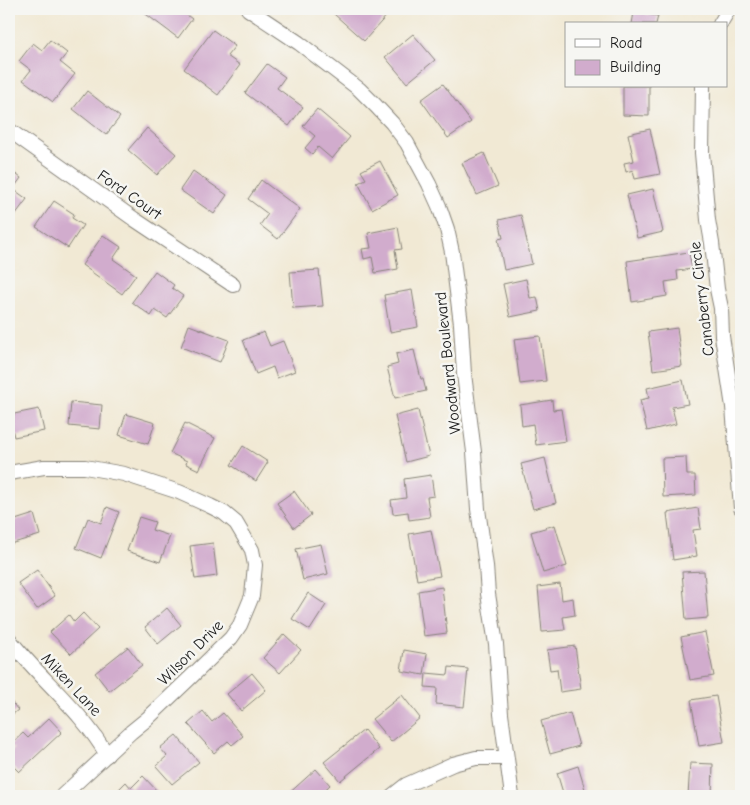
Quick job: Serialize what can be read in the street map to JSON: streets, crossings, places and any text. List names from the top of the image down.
{
  "streets": {
    "street": [
      "Ford Court",
      "Canaberry Circle",
      "Woodward Boulevard",
      "Wilson Drive",
      "Miken Lane"
    ]
  },
  "crossings": [
    ["Wilson Drive", "Miken Lane"]
  ],
  "legend": ["Road", "Building"]
}
